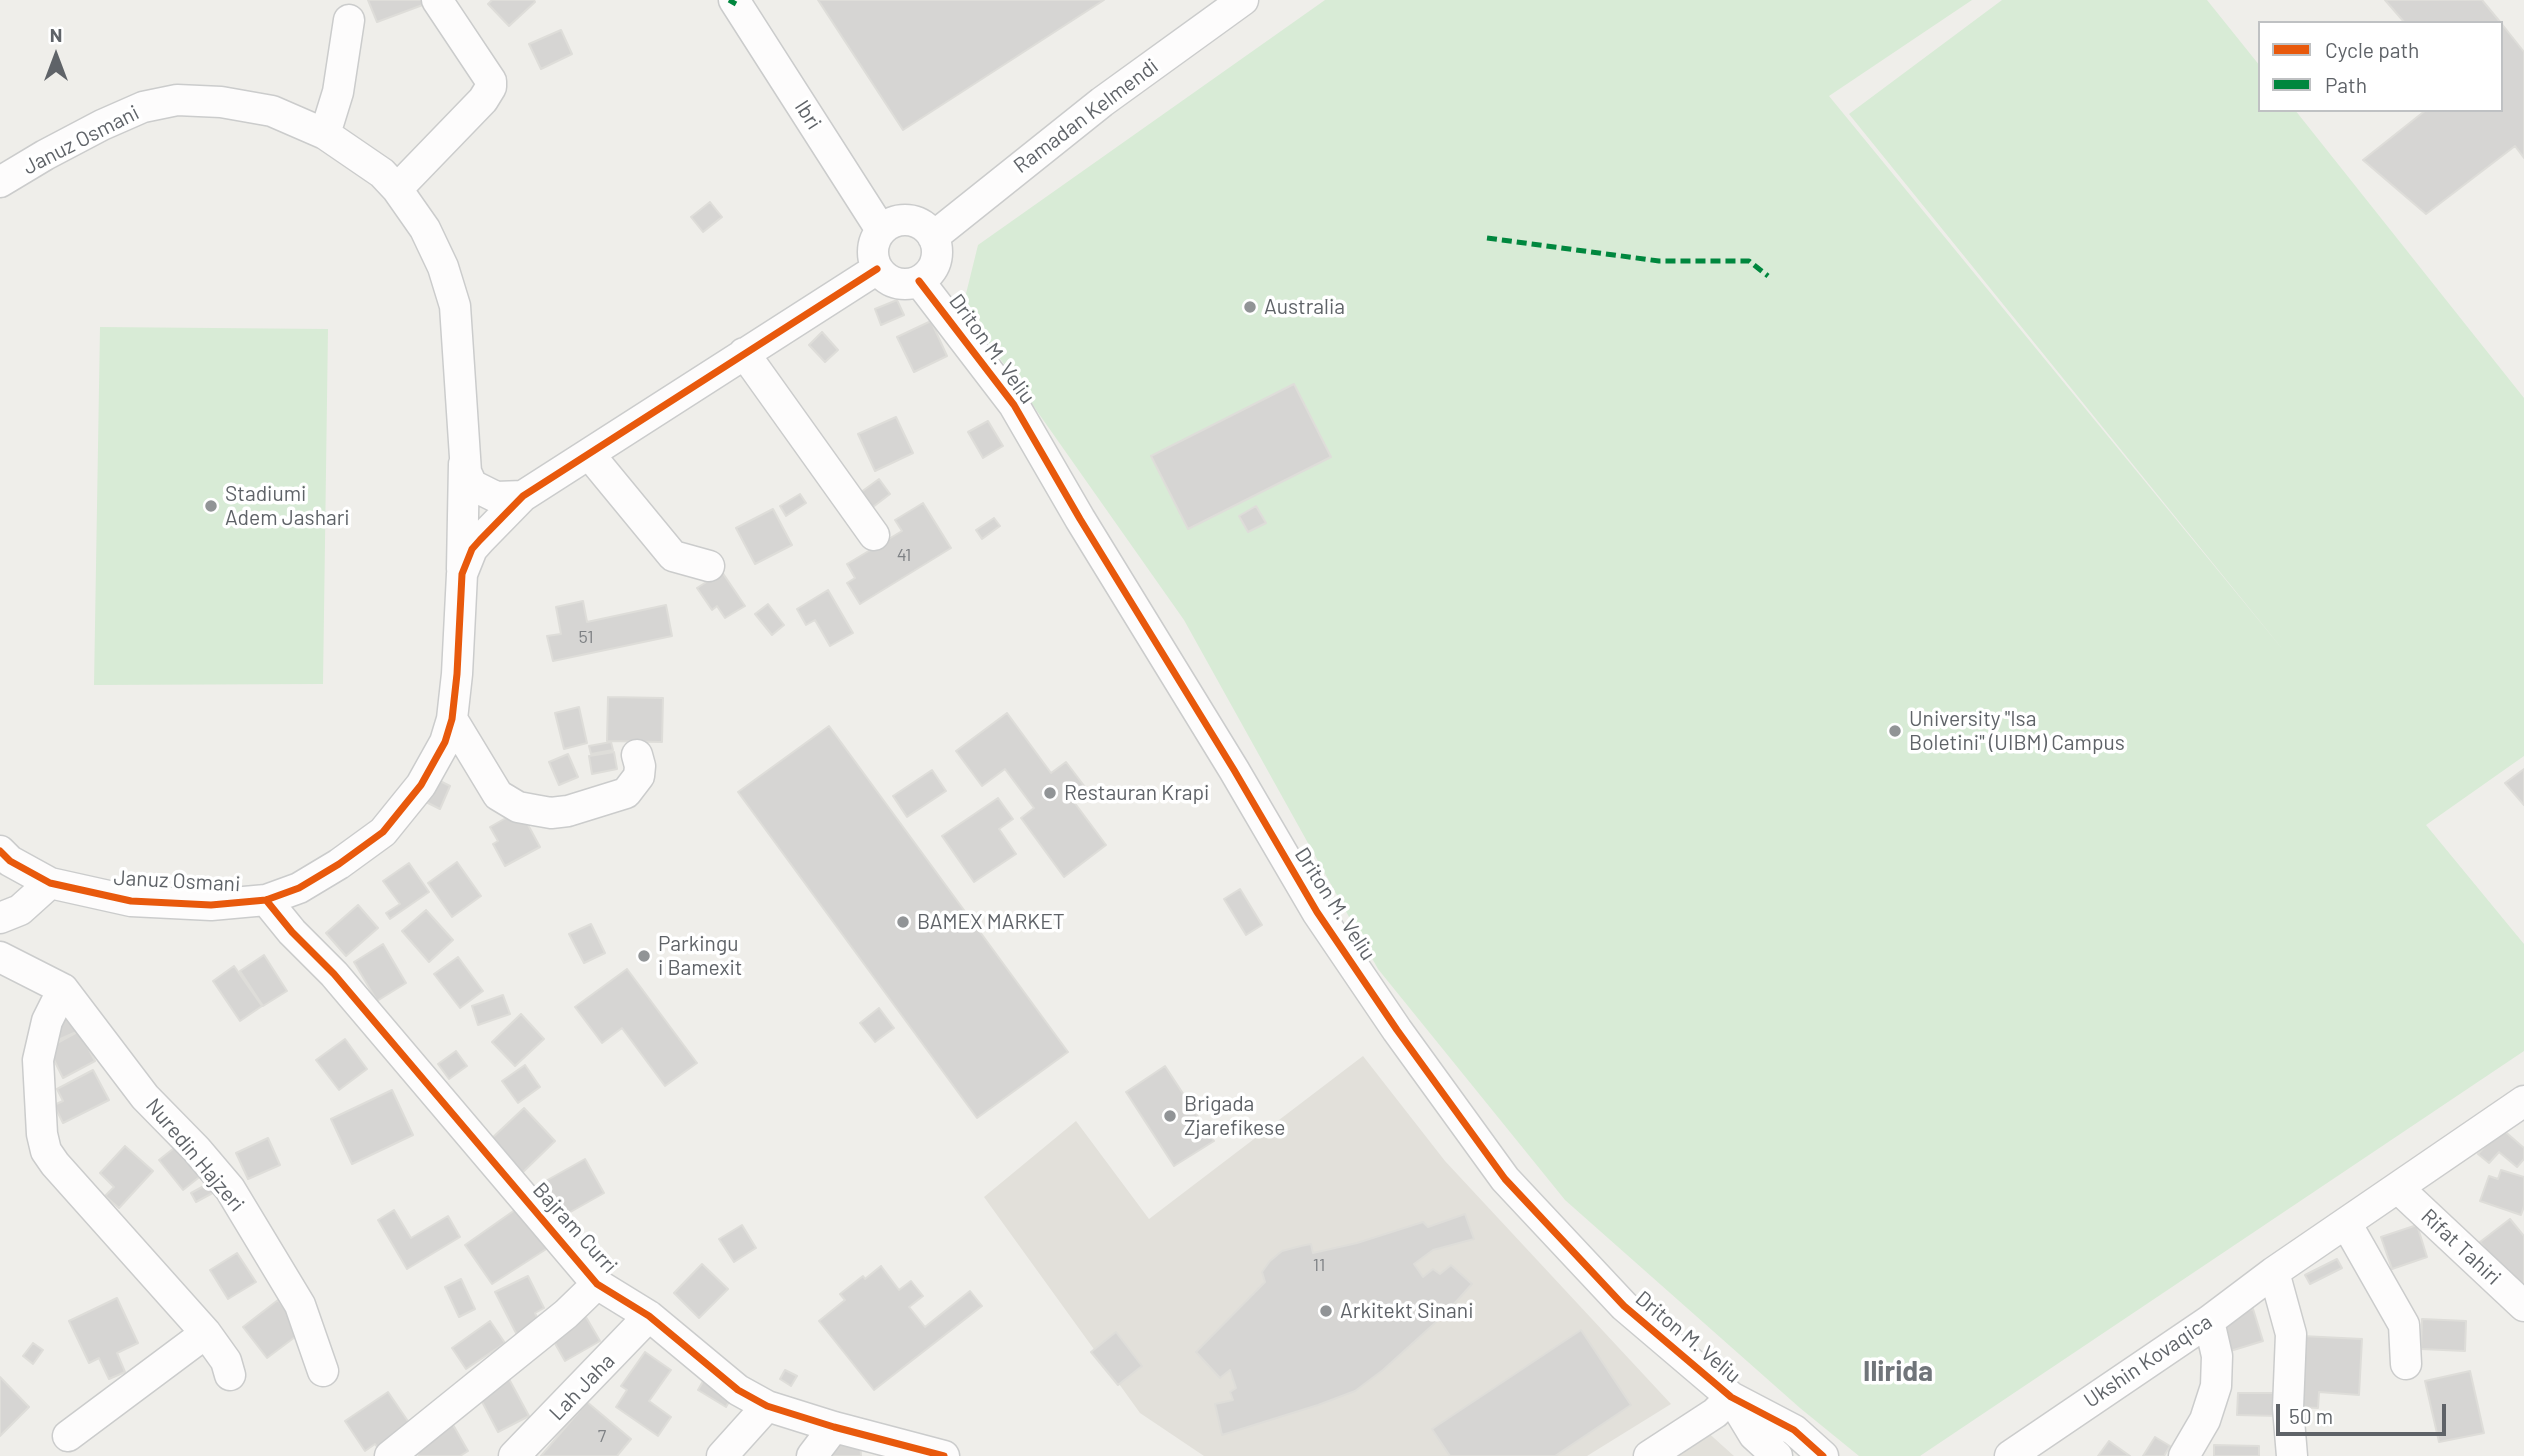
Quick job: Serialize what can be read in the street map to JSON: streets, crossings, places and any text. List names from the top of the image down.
{
  "streets": {
    "street": [
      "Ibri",
      "Ramadan Kelmendi",
      "Januz Osmani",
      "Driton M. Veliu",
      "Nuredin Hajzeri",
      "Bajram Curri",
      "Rifat Tahiri",
      "Ukshin Kovaqica",
      "Lah Jaha"
    ]
  },
  "crossings": [
    ["Ibri", "Ramadan Kelmendi"],
    ["Ibri", "Driton M. Veliu"],
    ["Ramadan Kelmendi", "Driton M. Veliu"],
    ["Januz Osmani", "Bajram Curri"],
    ["Bajram Curri", "Lah Jaha"],
    ["Rifat Tahiri", "Ukshin Kovaqica"]
  ],
  "districts": ["Ilirida"],
  "places": [
    "Australia",
    "Stadiumi Adem Jashari",
    "University \"Isa Boletini\" (UIBM) Campus",
    "Restauran Krapi",
    "BAMEX MARKET",
    "Parkingu i Bamexit",
    "Brigada Zjarefikese",
    "Arkitekt Sinani"
  ],
  "house_numbers": [
    "41",
    "51",
    "11",
    "7"
  ],
  "legend": ["Cycle path", "Path"],
  "scale_bar": "50 m",
  "north": "top"
}
